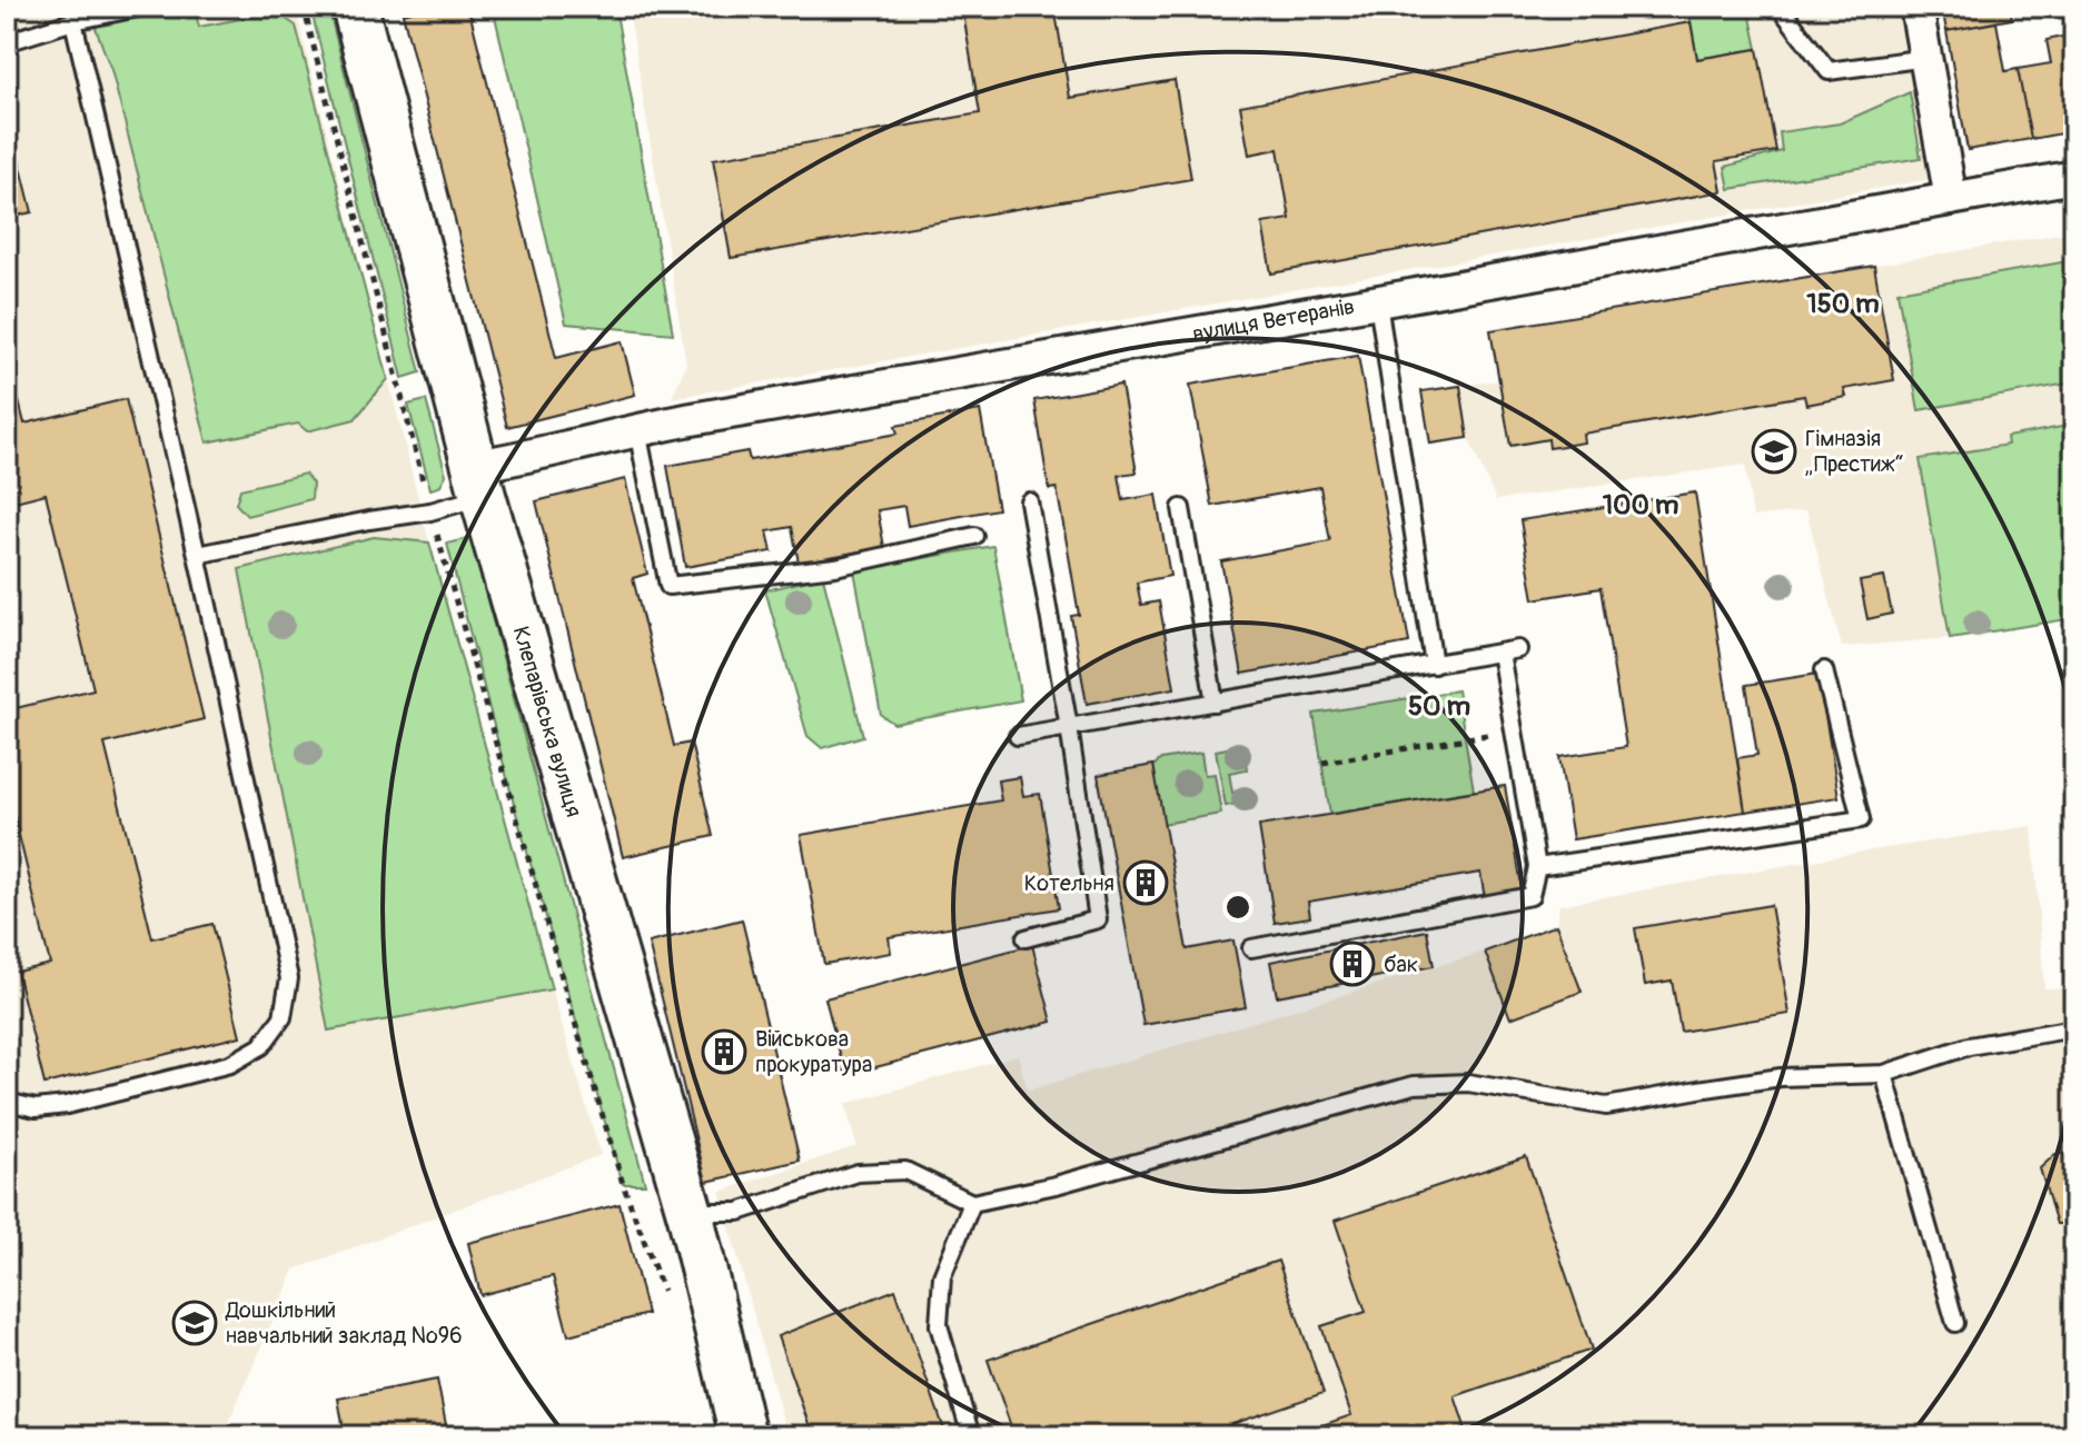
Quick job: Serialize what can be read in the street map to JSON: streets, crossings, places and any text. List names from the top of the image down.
{
  "streets": {
    "main road": ["Клепарівська вулиця"],
    "street": ["вулиця Ветеранів"]
  },
  "crossings": [
    ["вулиця Ветеранів", "Клепарівська вулиця"]
  ],
  "places": {
    "school or university": ["Гімназія „Престиж“", "Дошкільний навчальний заклад №96"],
    "building": ["Котельня", "бак", "Військова прокуратура"]
  },
  "rings": ["150 m", "100 m", "50 m"]
}
